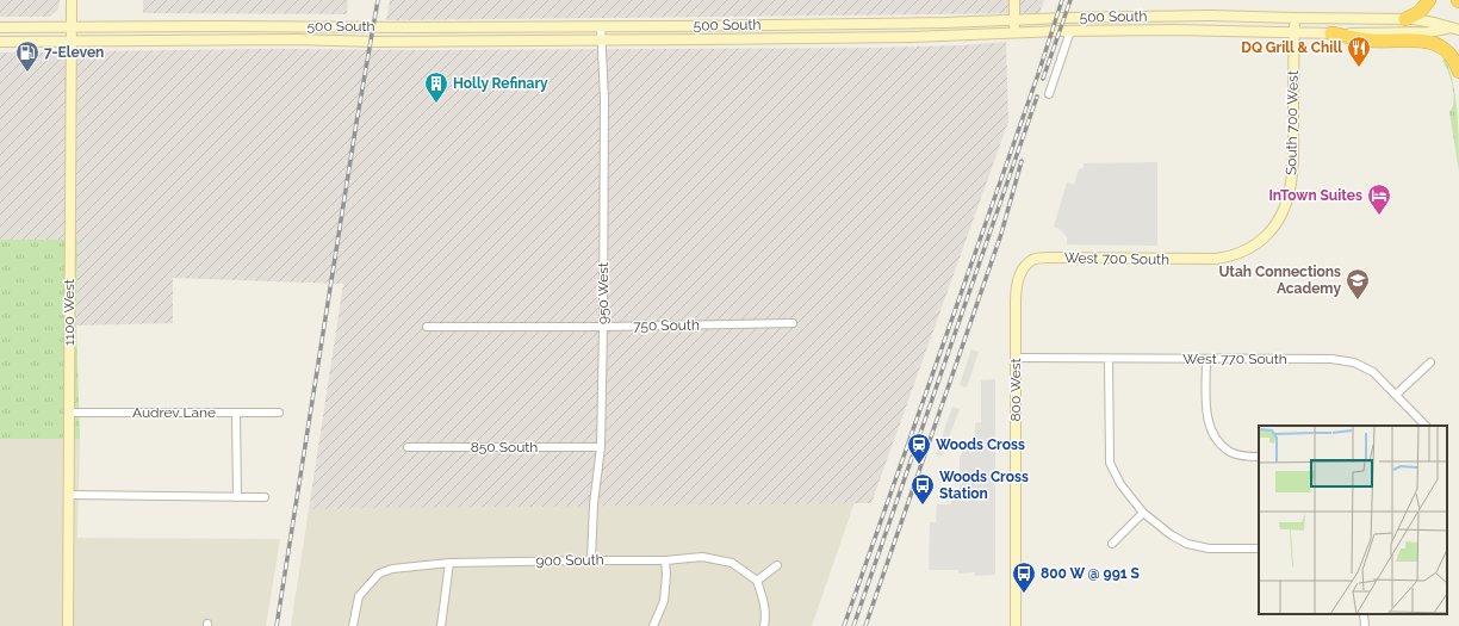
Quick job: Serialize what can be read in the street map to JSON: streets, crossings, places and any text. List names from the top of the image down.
{
  "streets": {
    "main road": [
      "500 South",
      "South 700 West",
      "West 700 South",
      "1100 West",
      "800 West"
    ],
    "street": [
      "950 West",
      "750 South",
      "West 770 South",
      "Audrev Lane",
      "850 South",
      "900 South"
    ]
  },
  "crossings": [
    ["500 South", "South 700 West"],
    ["500 South", "950 West"],
    ["500 South", "1100 West"],
    ["South 700 West", "West 700 South"],
    ["West 700 South", "800 West"],
    ["950 West", "750 South"],
    ["950 West", "850 South"],
    ["950 West", "900 South"],
    ["1100 West", "Audrev Lane"],
    ["West 770 South", "800 West"]
  ],
  "places": {
    "restaurant": ["DQ Grill & Chill"],
    "fuel station": ["7-Eleven"],
    "building": ["Holly Refinary"],
    "hotel": ["InTown Suites"],
    "school or university": ["Utah Connections Academy"],
    "station": ["Woods Cross"],
    "bus stop": ["Woods Cross Station", "800 W @ 991 S"]
  }
}
